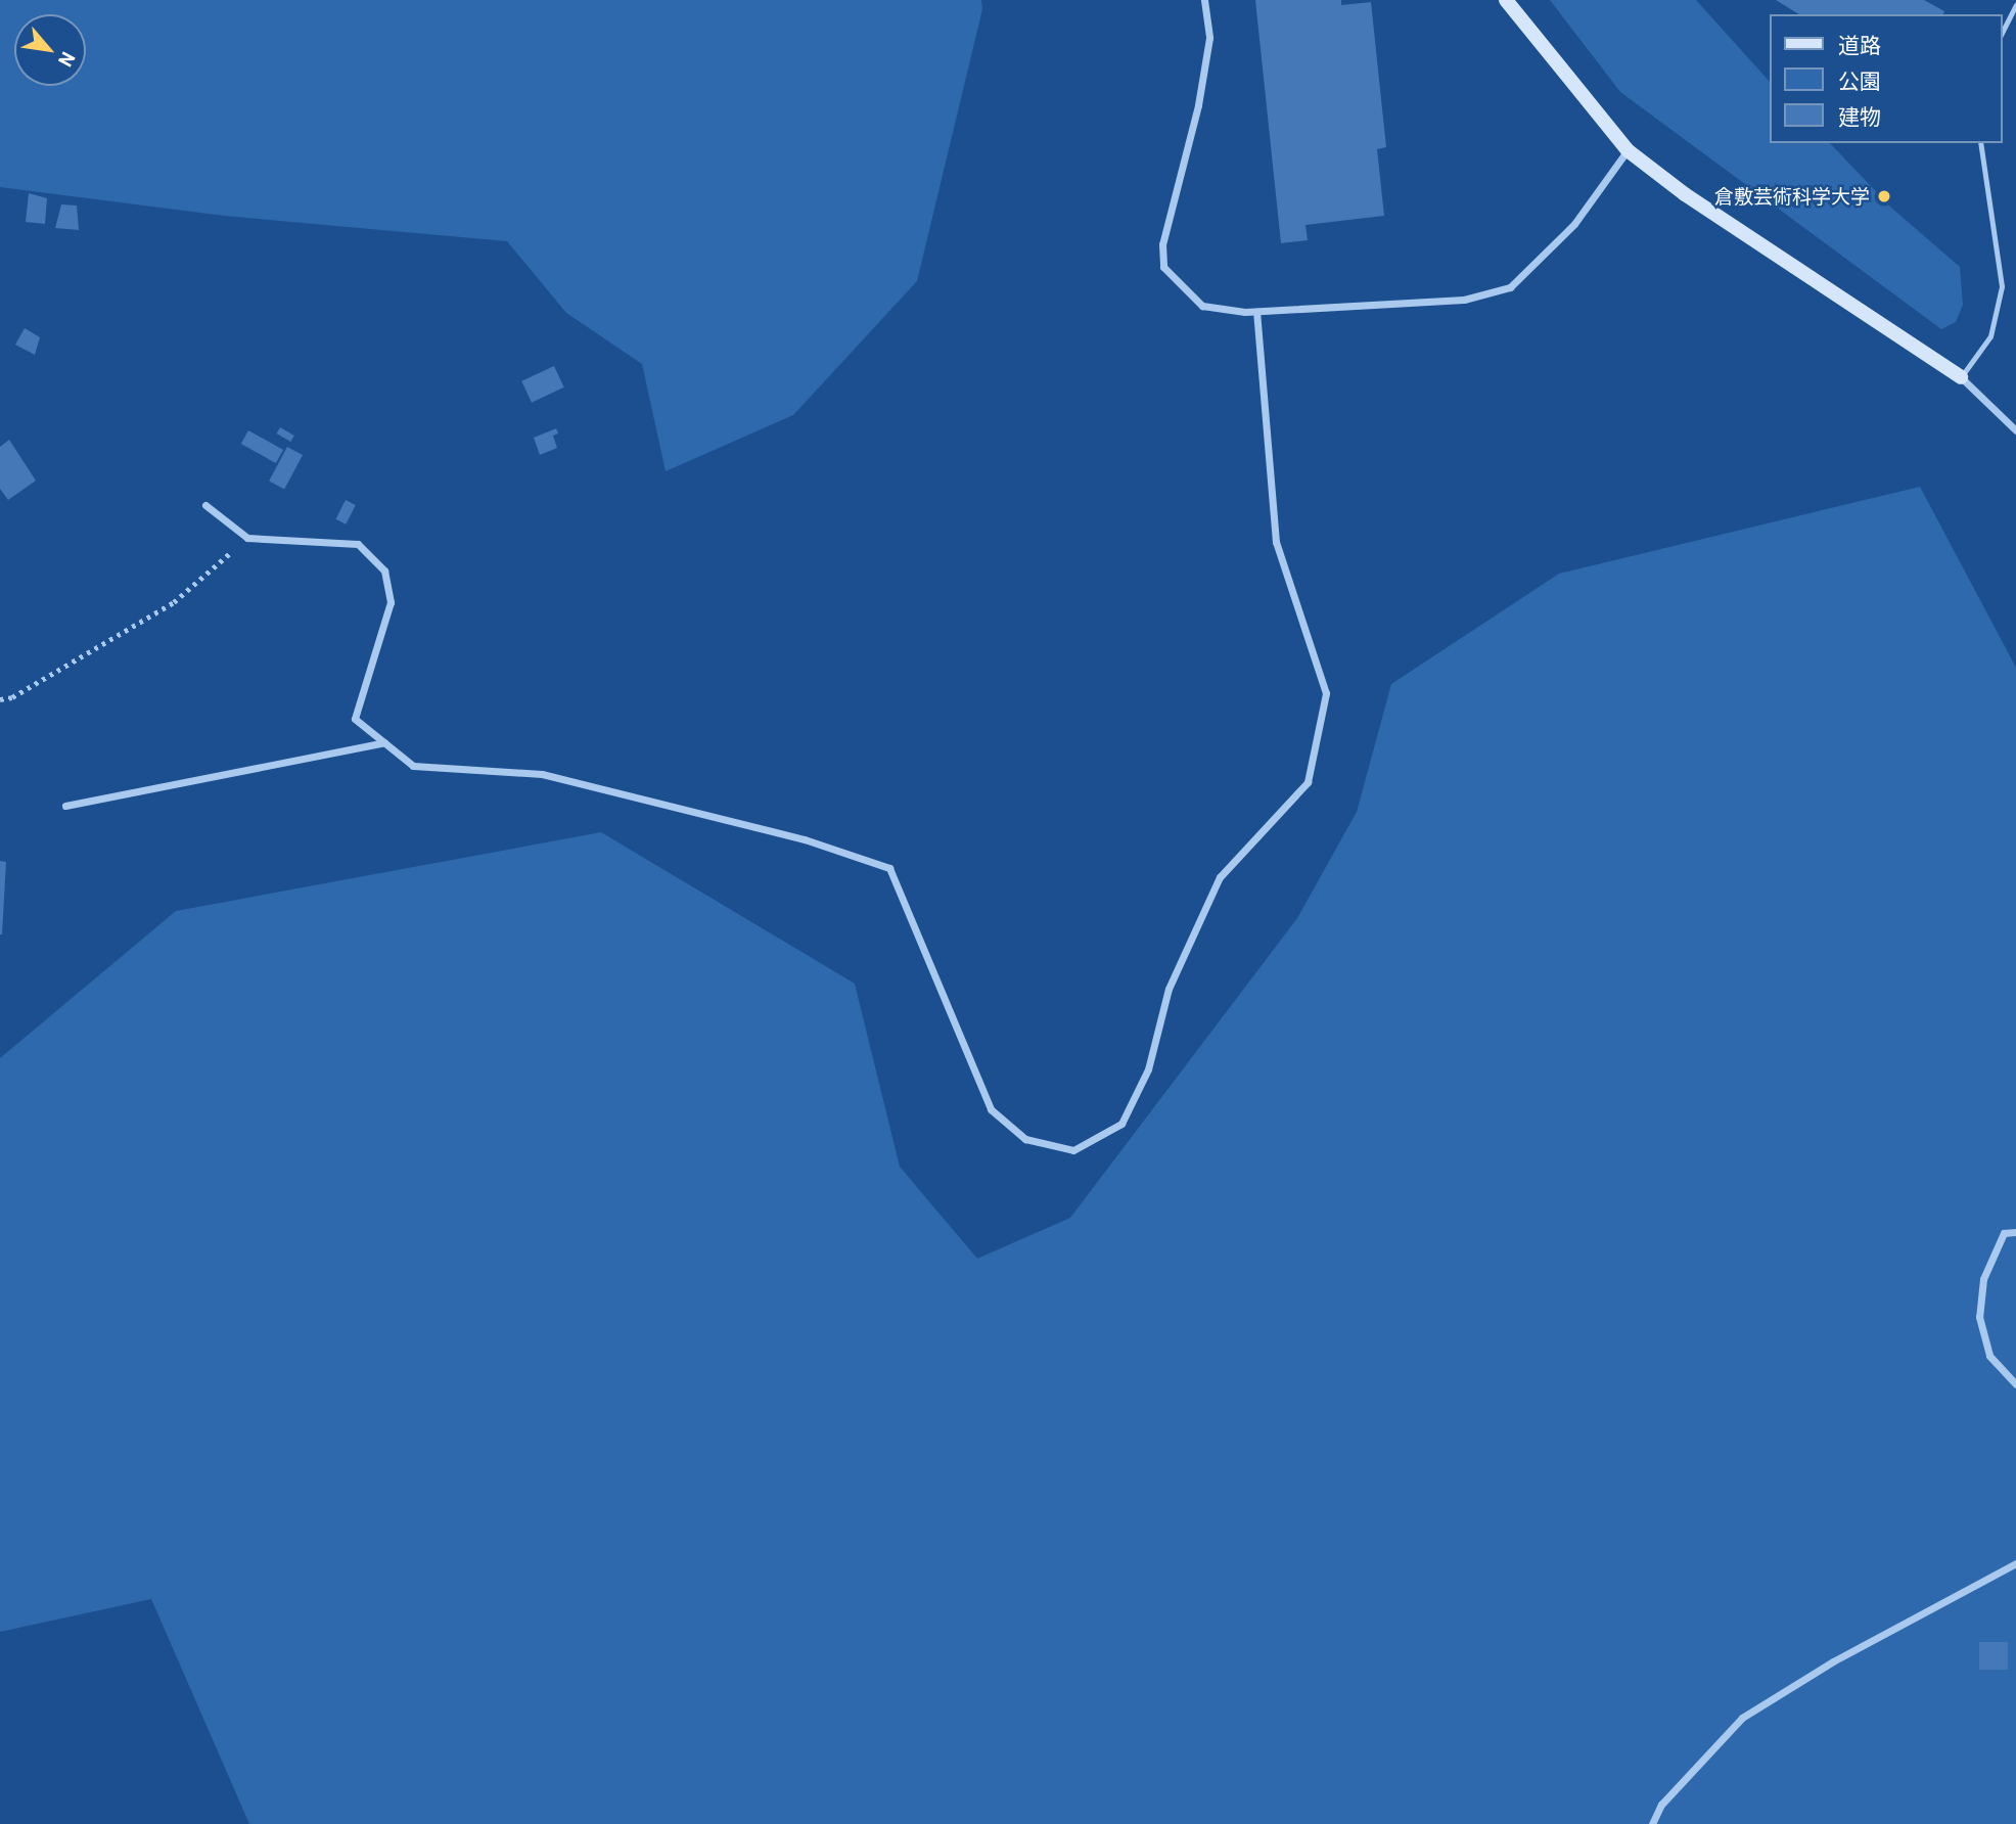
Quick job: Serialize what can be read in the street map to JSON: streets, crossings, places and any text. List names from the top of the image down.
{
  "places": ["倉敷芸術科学大学"],
  "legend": ["道路", "公園", "建物"],
  "north": "bottom right"
}
